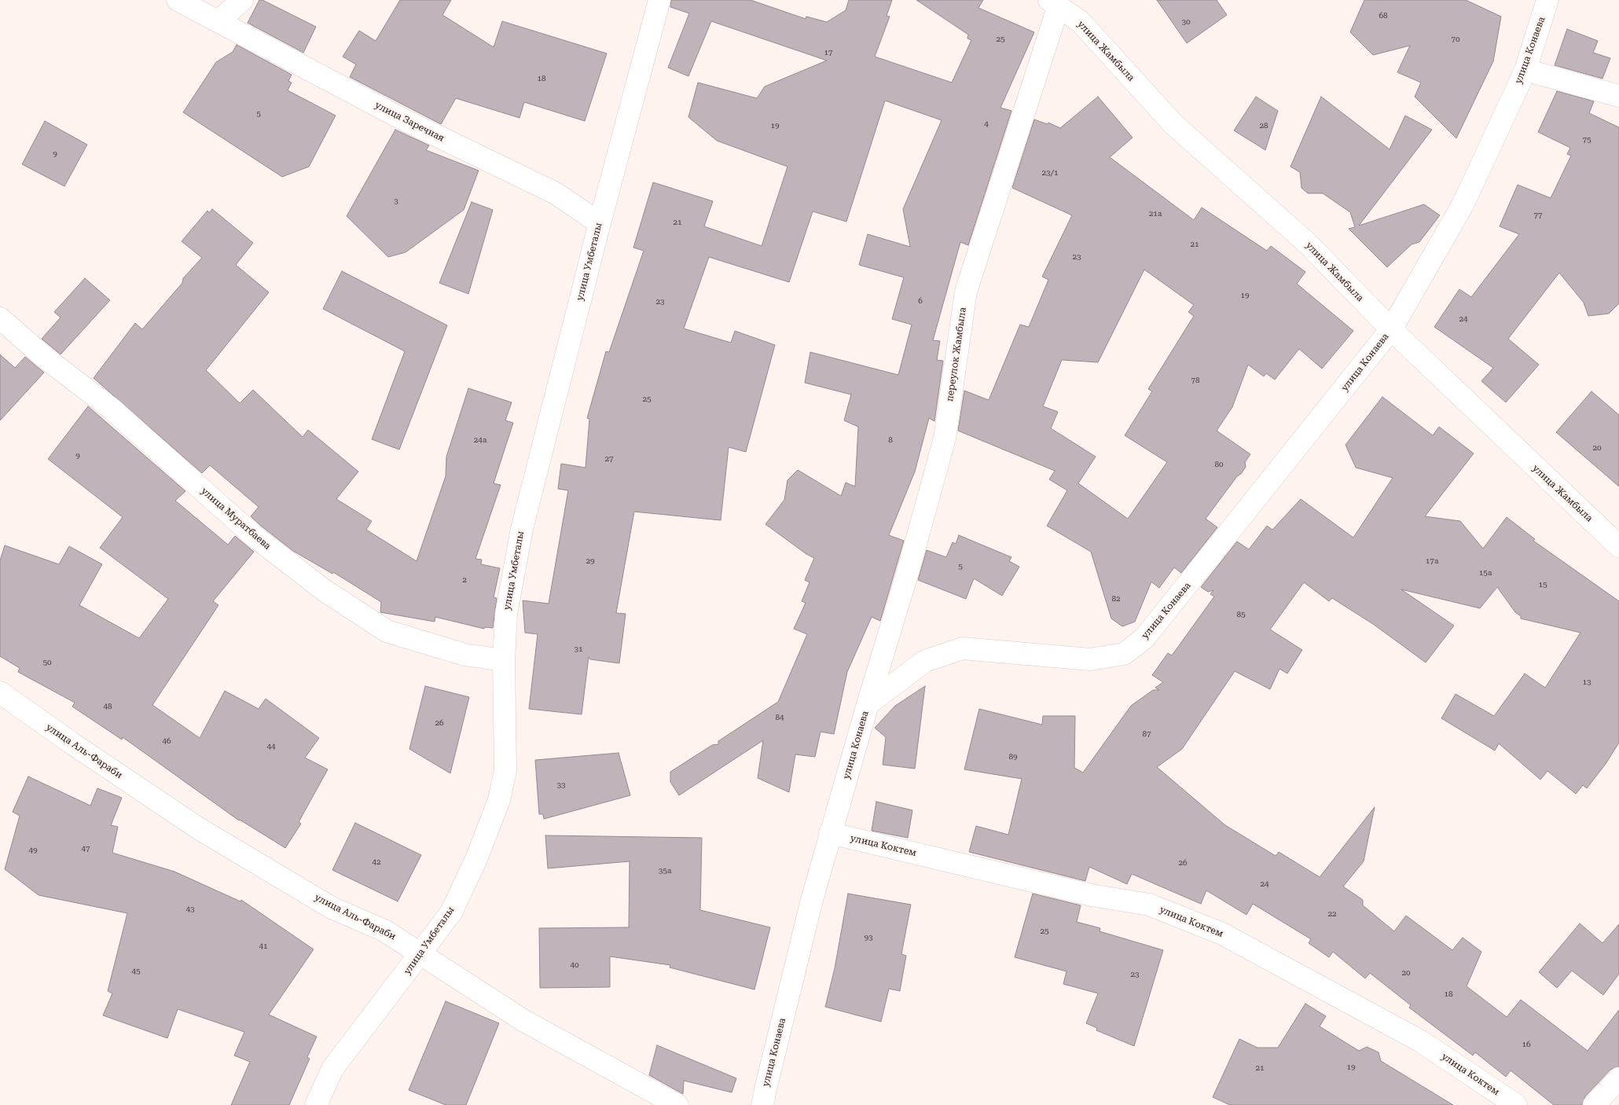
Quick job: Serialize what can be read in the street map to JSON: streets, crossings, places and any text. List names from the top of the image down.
{
  "streets": {
    "street": [
      "улица Конаева",
      "улица Жамбыла",
      "улица Заречная",
      "улица Умбеталы",
      "переулок Жамбыла",
      "улица Муратбаева",
      "улица Аль-Фараби",
      "улица Коктем"
    ]
  },
  "crossings": [
    ["улица Конаева", "улица Жамбыла"],
    ["улица Конаева", "переулок Жамбыла"],
    ["улица Конаева", "улица Коктем"],
    ["улица Жамбыла", "переулок Жамбыла"],
    ["улица Заречная", "улица Умбеталы"],
    ["улица Умбеталы", "улица Муратбаева"],
    ["улица Умбеталы", "улица Аль-Фараби"]
  ],
  "house_numbers": [
    "68",
    "30",
    "25",
    "70",
    "17",
    "18",
    "5",
    "4",
    "19",
    "28",
    "75",
    "9",
    "23/1",
    "3",
    "21а",
    "77",
    "21",
    "21",
    "23",
    "19",
    "6",
    "23",
    "24",
    "78",
    "25",
    "24а",
    "8",
    "20",
    "9",
    "27",
    "80",
    "29",
    "17а",
    "5",
    "15а",
    "2",
    "15",
    "82",
    "85",
    "31",
    "50",
    "13",
    "48",
    "84",
    "26",
    "87",
    "46",
    "44",
    "89",
    "33",
    "47",
    "49",
    "42",
    "26",
    "35а",
    "24",
    "43",
    "22",
    "25",
    "93",
    "41",
    "40",
    "45",
    "20",
    "23",
    "18",
    "16",
    "19",
    "21"
  ]
}
